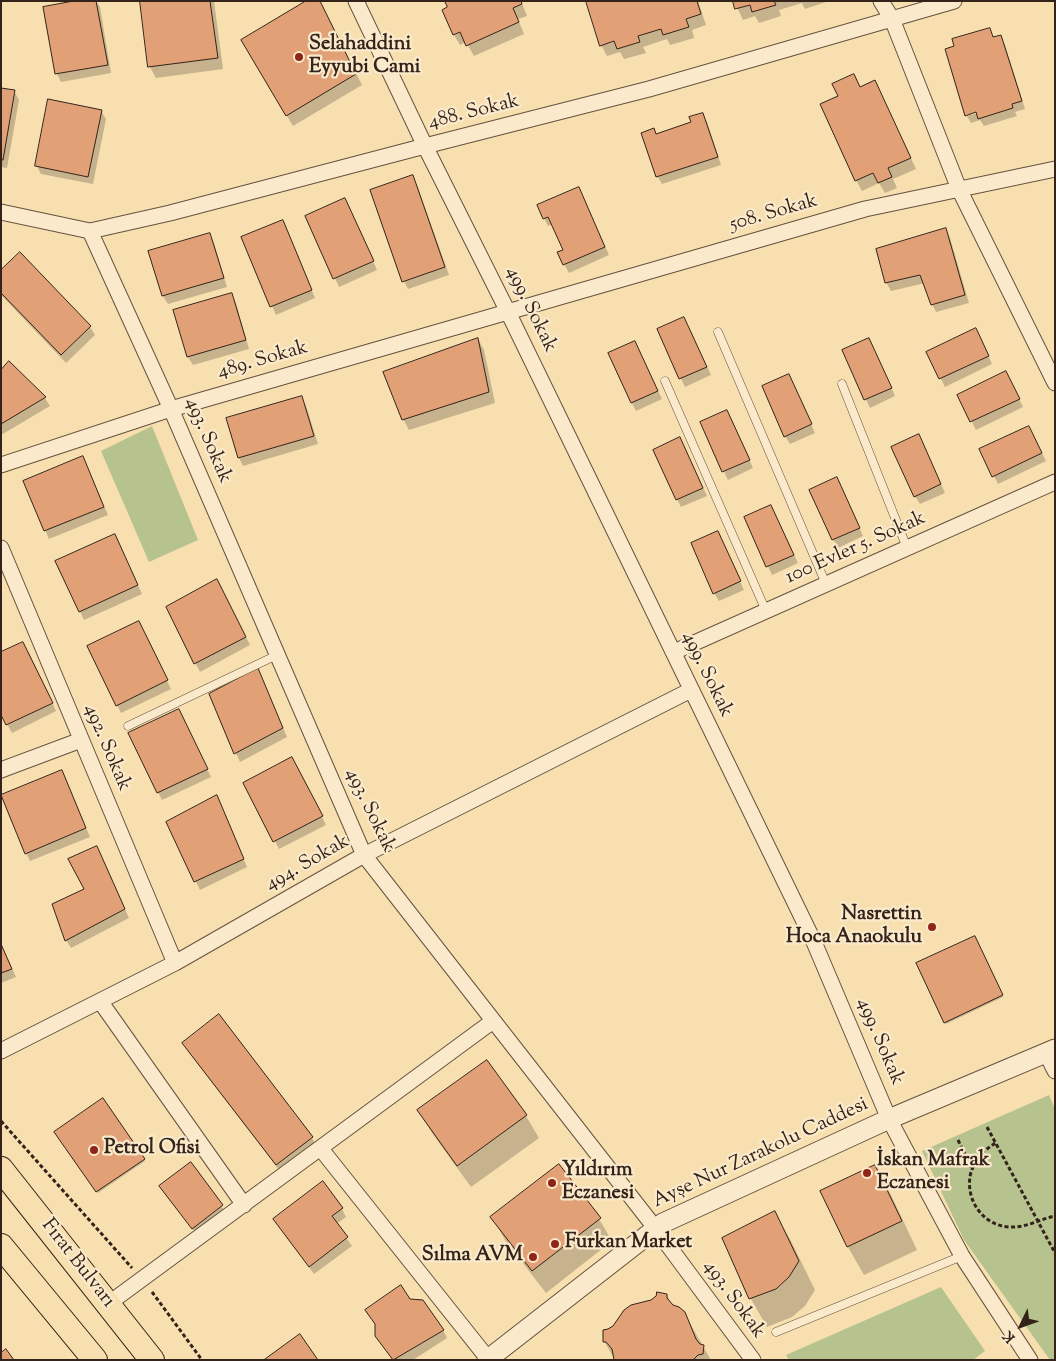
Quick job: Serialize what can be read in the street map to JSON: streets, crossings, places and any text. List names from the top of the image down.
{
  "streets": {
    "main road": ["Fırat Bulvarı"],
    "street": [
      "488. Sokak",
      "508. Sokak",
      "499. Sokak",
      "489. Sokak",
      "493. Sokak",
      "100 Evler 5. Sokak",
      "492. Sokak",
      "494. Sokak",
      "Ayşe Nur Zarakolu Caddesi"
    ]
  },
  "crossings": [
    ["488. Sokak", "499. Sokak"],
    ["488. Sokak", "493. Sokak"],
    ["508. Sokak", "499. Sokak"],
    ["508. Sokak", "489. Sokak"],
    ["499. Sokak", "489. Sokak"],
    ["499. Sokak", "100 Evler 5. Sokak"],
    ["499. Sokak", "494. Sokak"],
    ["499. Sokak", "Ayşe Nur Zarakolu Caddesi"],
    ["489. Sokak", "493. Sokak"],
    ["493. Sokak", "494. Sokak"],
    ["493. Sokak", "Ayşe Nur Zarakolu Caddesi"],
    ["492. Sokak", "494. Sokak"]
  ],
  "places": [
    "Selahaddini Eyyubi Cami",
    "Nasrettin Hoca Anaokulu",
    "Petrol Ofisi",
    "İskan Mafrak Eczanesi",
    "Yıldırım Eczanesi",
    "Furkan Market",
    "Sılma AVM"
  ],
  "north": "bottom left"
}
